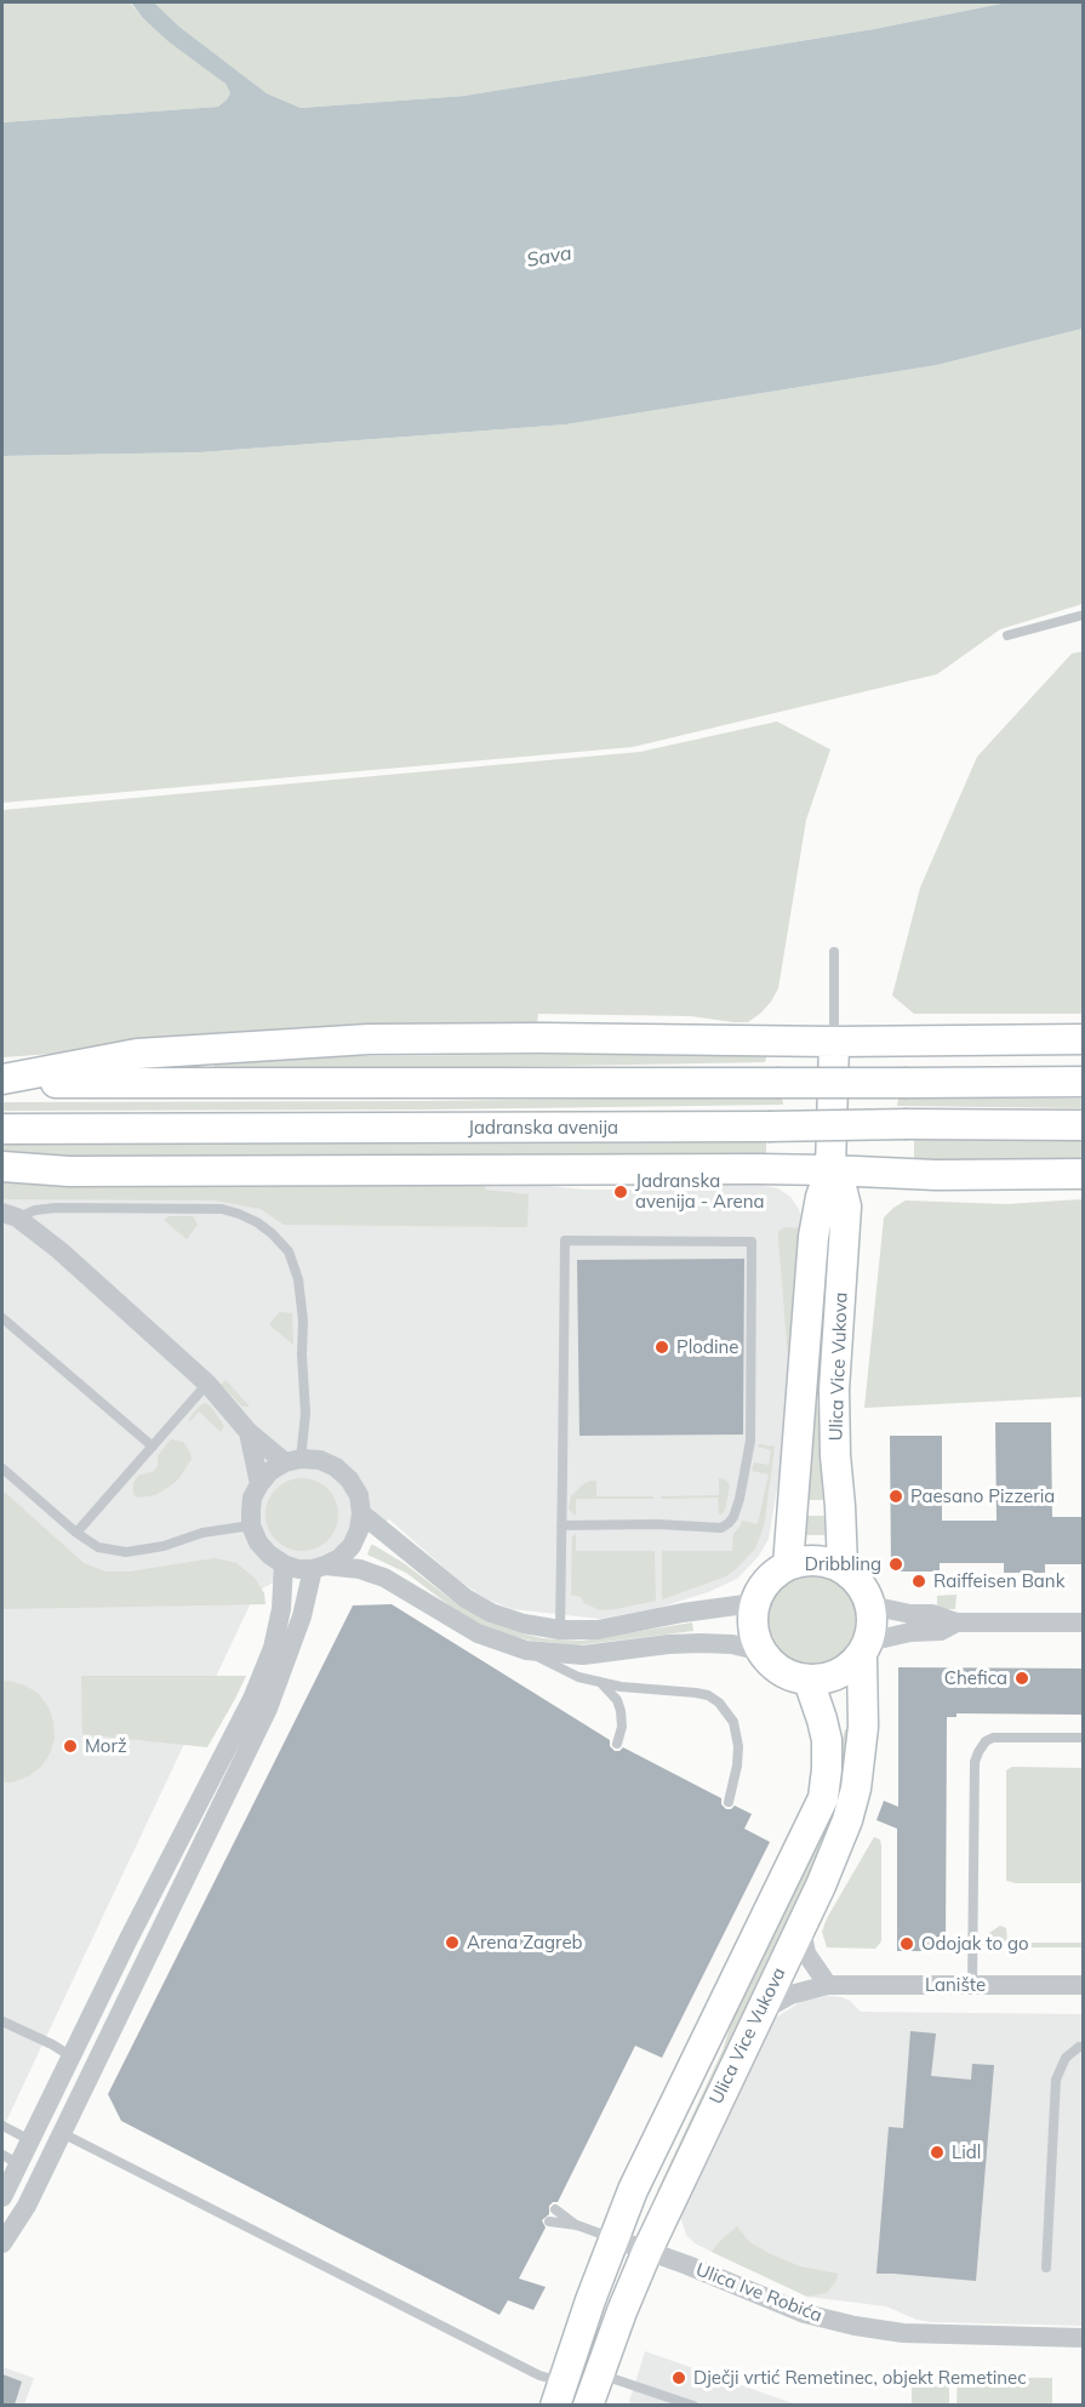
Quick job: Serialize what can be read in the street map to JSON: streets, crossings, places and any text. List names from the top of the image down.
{
  "streets": {
    "main road": ["Jadranska avenija", "Ulica Vice Vukova"],
    "street": ["Lanište", "Ulica Ive Robića"]
  },
  "crossings": [
    ["Ulica Vice Vukova", "Lanište"],
    ["Ulica Vice Vukova", "Ulica Ive Robića"]
  ],
  "water": ["Sava"],
  "places": [
    "Jadranska avenija - Arena",
    "Plodine",
    "Paesano Pizzeria",
    "Dribbling",
    "Raiffeisen Bank",
    "Chefica",
    "Morž",
    "Arena Zagreb",
    "Odojak to go",
    "Lidl",
    "Dječji vrtić Remetinec, objekt Remetinec"
  ]
}
